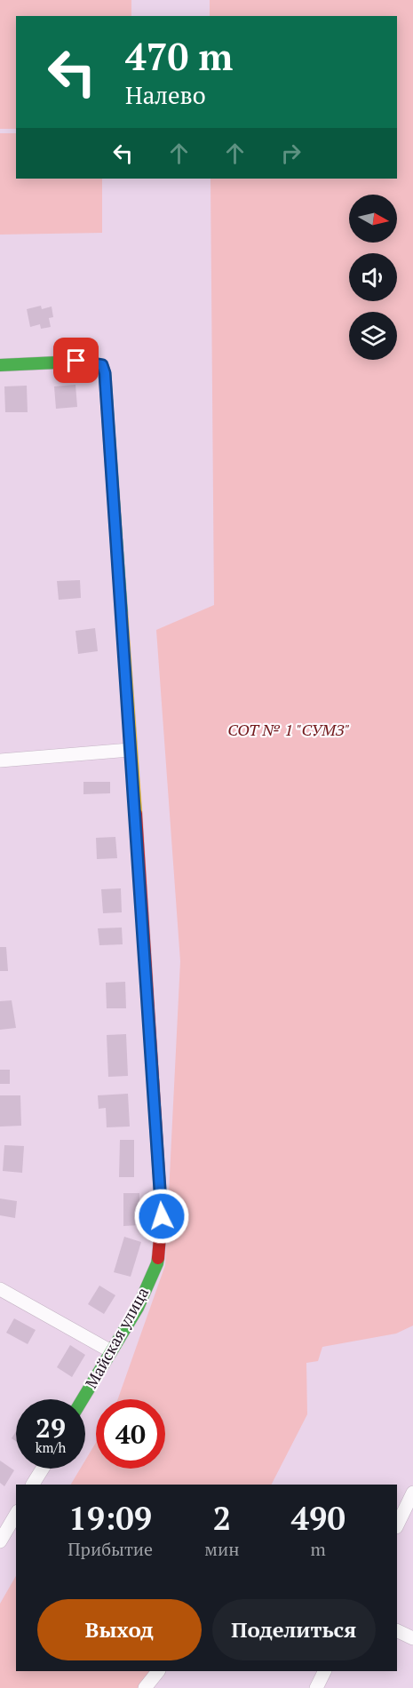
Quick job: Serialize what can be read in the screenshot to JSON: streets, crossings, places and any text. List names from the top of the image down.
{
  "streets": {
    "street": ["Майская улица"]
  },
  "parks": ["СОТ № 1 \"СУМЗ\""],
  "north": "right",
  "page": {
    "turn": ["470 m", "Налево"],
    "speed": "29 km/h",
    "limit": "40",
    "eta": [
      "19:09",
      "Прибытие",
      "2",
      "мин",
      "490",
      "m"
    ],
    "buttons": ["Выход", "Поделиться"]
  }
}
